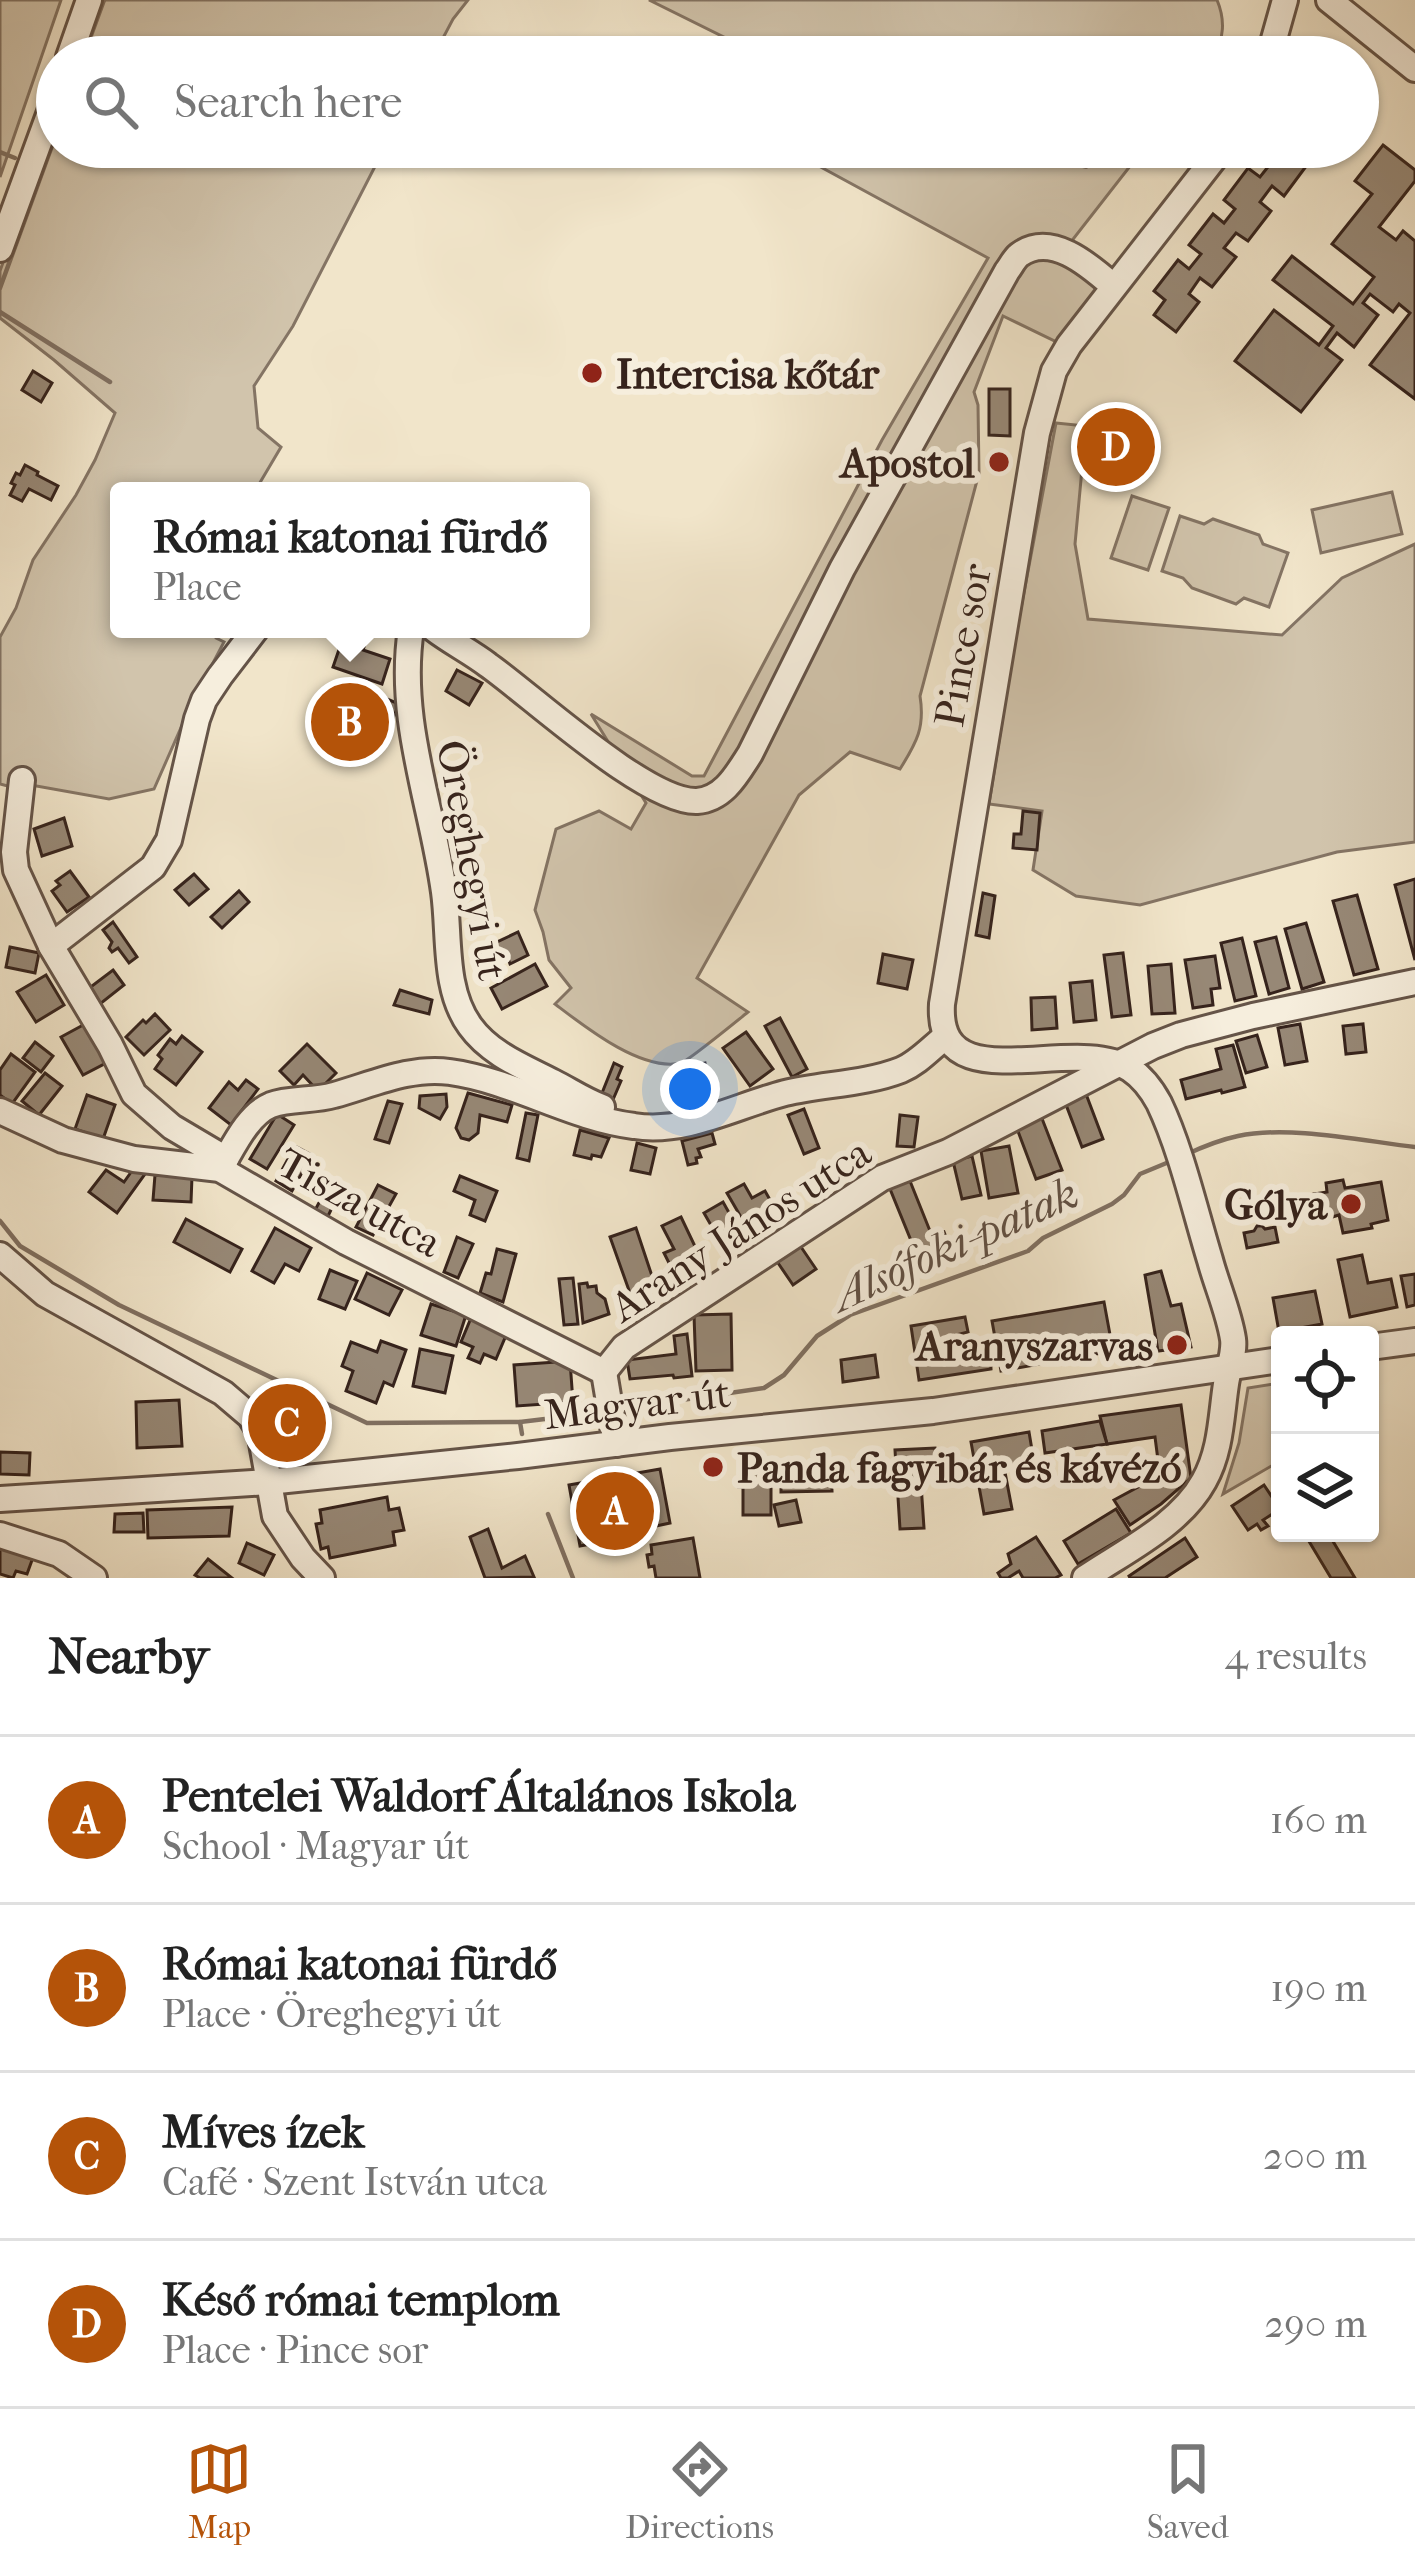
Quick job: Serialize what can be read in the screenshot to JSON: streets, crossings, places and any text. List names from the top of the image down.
{
  "streets": {
    "street": [
      "Pince sor",
      "Öreghegyi út",
      "Tisza utca",
      "Arany János utca",
      "Magyar út"
    ]
  },
  "crossings": [
    ["Pince sor", "Öreghegyi út"],
    ["Pince sor", "Arany János utca"],
    ["Öreghegyi út", "Arany János utca"],
    ["Tisza utca", "Arany János utca"]
  ],
  "water": ["Alsófoki-patak"],
  "places": [
    "Intercisa kőtár",
    "Apostol",
    "Gólya",
    "Aranyszarvas",
    "Panda fagyibár és kávézó"
  ],
  "page": {
    "search": "Search here",
    "pins": [
      "D",
      "B",
      "C",
      "A"
    ],
    "popup": ["Római katonai fürdő", "Place"],
    "heading": ["Nearby", "4 results"],
    "list": [
      {
        "mark": "A",
        "name": "Pentelei Waldorf Általános Iskola",
        "note": "School · Magyar út",
        "value": "160 m"
      },
      {
        "mark": "B",
        "name": "Római katonai fürdő",
        "note": "Place · Öreghegyi út",
        "value": "190 m"
      },
      {
        "mark": "C",
        "name": "Míves ízek",
        "note": "Café · Szent István utca",
        "value": "200 m"
      },
      {
        "mark": "D",
        "name": "Késő római templom",
        "note": "Place · Pince sor",
        "value": "290 m"
      }
    ],
    "nav": ["Map", "Directions", "Saved"]
  }
}
